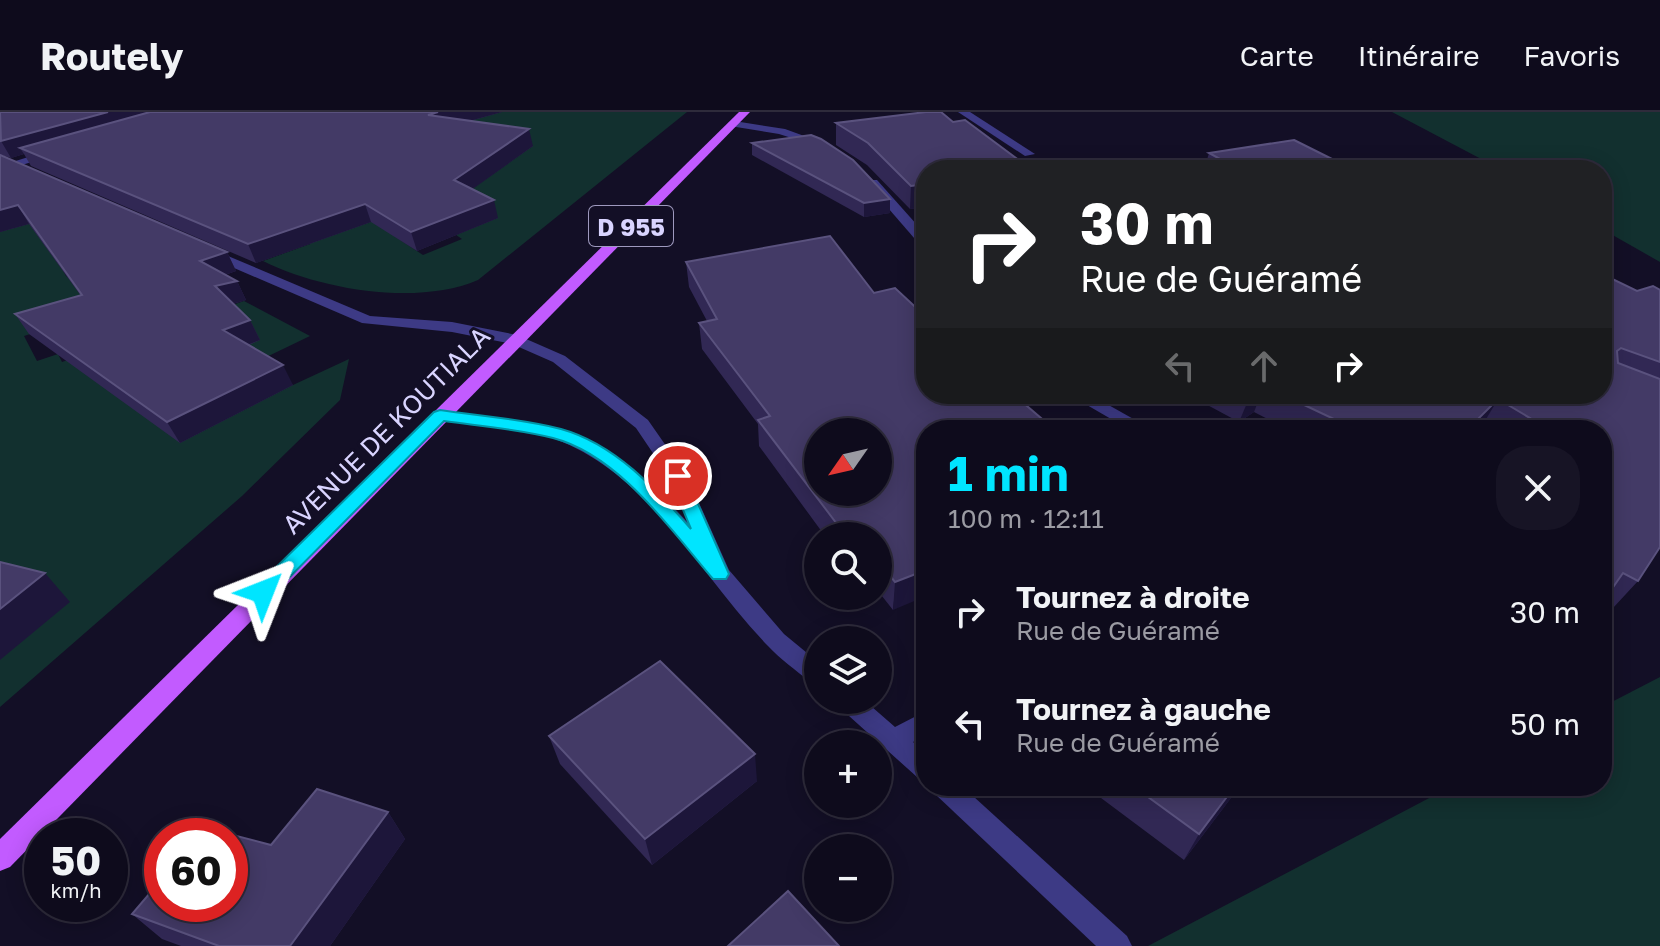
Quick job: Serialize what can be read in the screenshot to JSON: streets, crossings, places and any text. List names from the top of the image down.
{
  "streets": {
    "main road": ["D 955", "AVENUE DE KOUTIALA"]
  },
  "north": "bottom left",
  "page": {
    "header": "Routely",
    "nav": ["Carte", "Itinéraire", "Favoris"],
    "turn": ["30 m", "Rue de Guéramé"],
    "map_buttons": ["+", "−"],
    "heading": ["1 min", "100 m · 12:11"],
    "list": [
      {
        "name": "Tournez à droite",
        "note": "Rue de Guéramé",
        "value": "30 m"
      },
      {
        "name": "Tournez à gauche",
        "note": "Rue de Guéramé",
        "value": "50 m"
      }
    ],
    "speed": "50 km/h",
    "limit": "60"
  }
}
